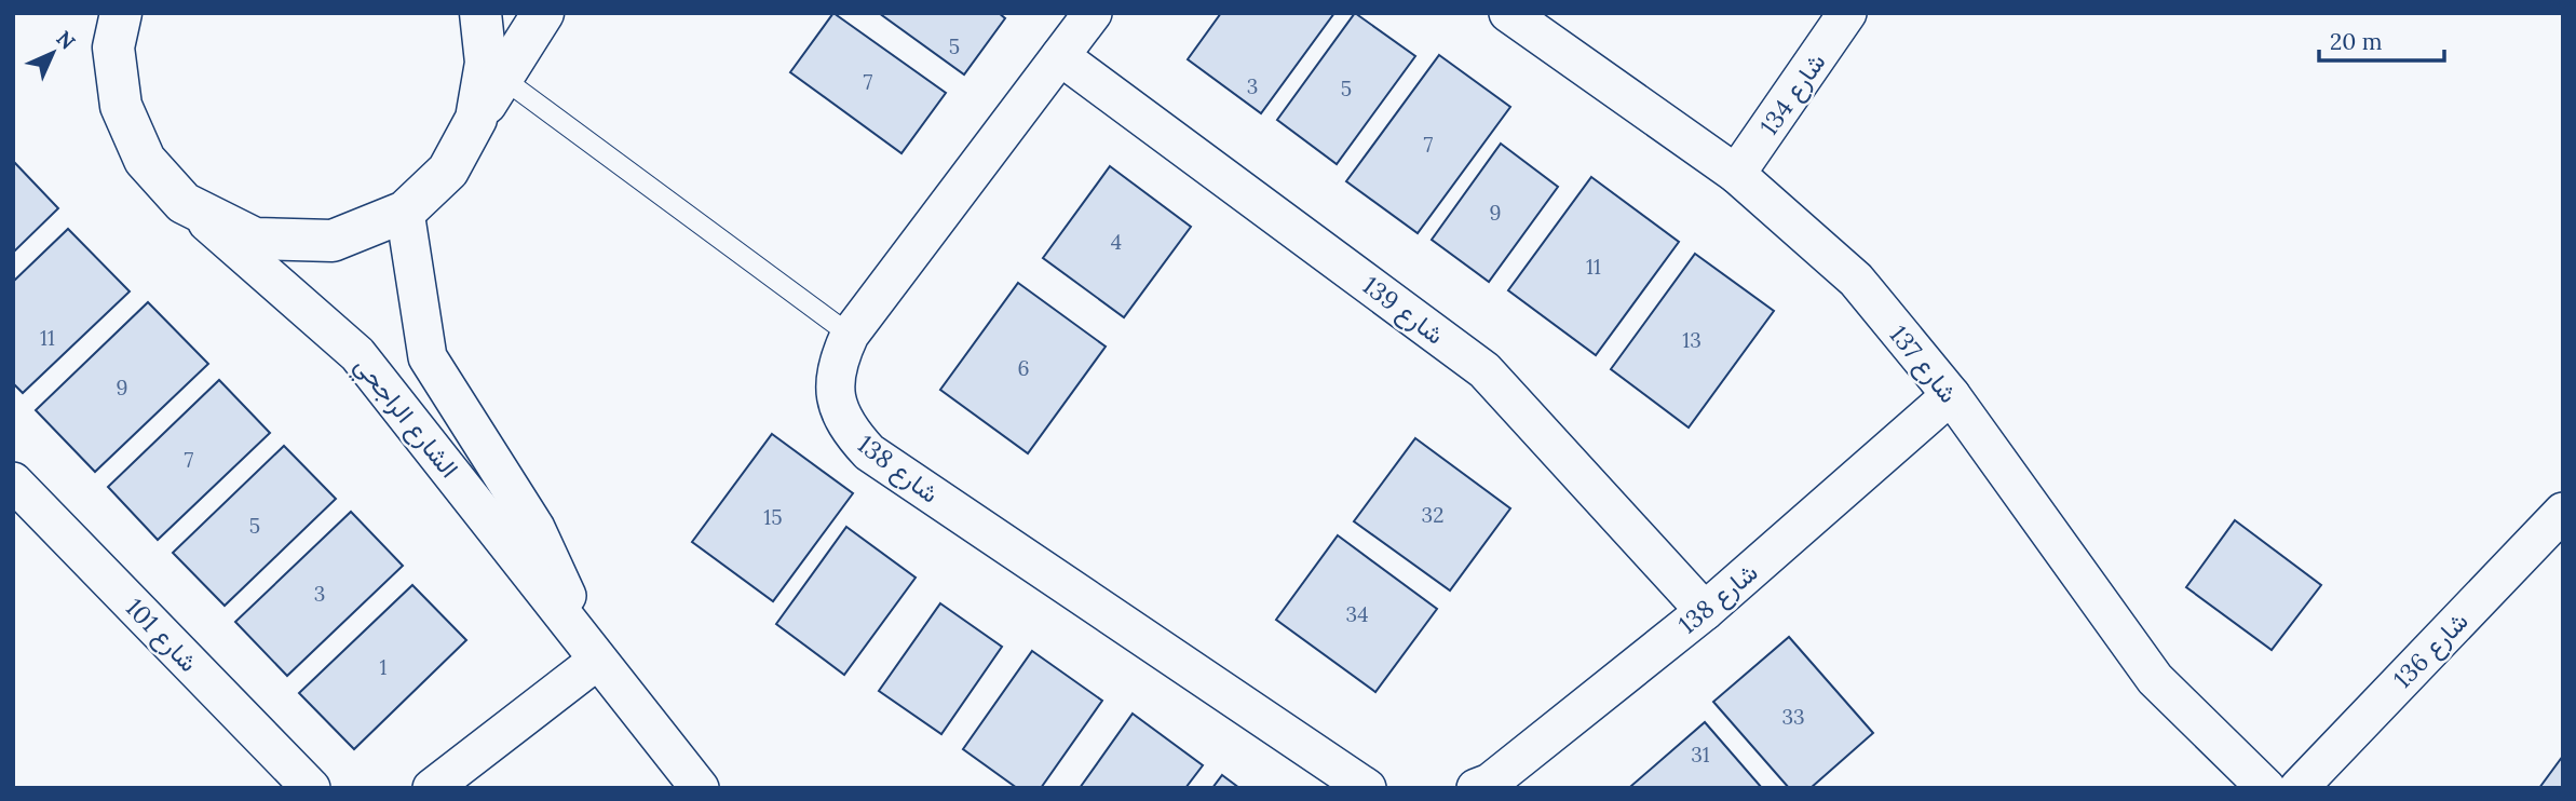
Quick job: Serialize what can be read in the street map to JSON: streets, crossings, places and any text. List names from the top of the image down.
{
  "streets": {
    "street": [
      "شارع 134",
      "شارع 139",
      "شارع 137",
      "الشارع الراجحي",
      "شارع 138",
      "شارع 101",
      "شارع 136"
    ]
  },
  "crossings": [
    ["شارع 134", "شارع 137"],
    ["شارع 139", "شارع 138"],
    ["شارع 137", "شارع 138"]
  ],
  "house_numbers": [
    "5",
    "7",
    "3",
    "5",
    "7",
    "9",
    "4",
    "11",
    "11",
    "13",
    "6",
    "9",
    "7",
    "32",
    "15",
    "5",
    "3",
    "34",
    "1",
    "33",
    "31"
  ],
  "scale_bar": "20 m",
  "north": "top right"
}
